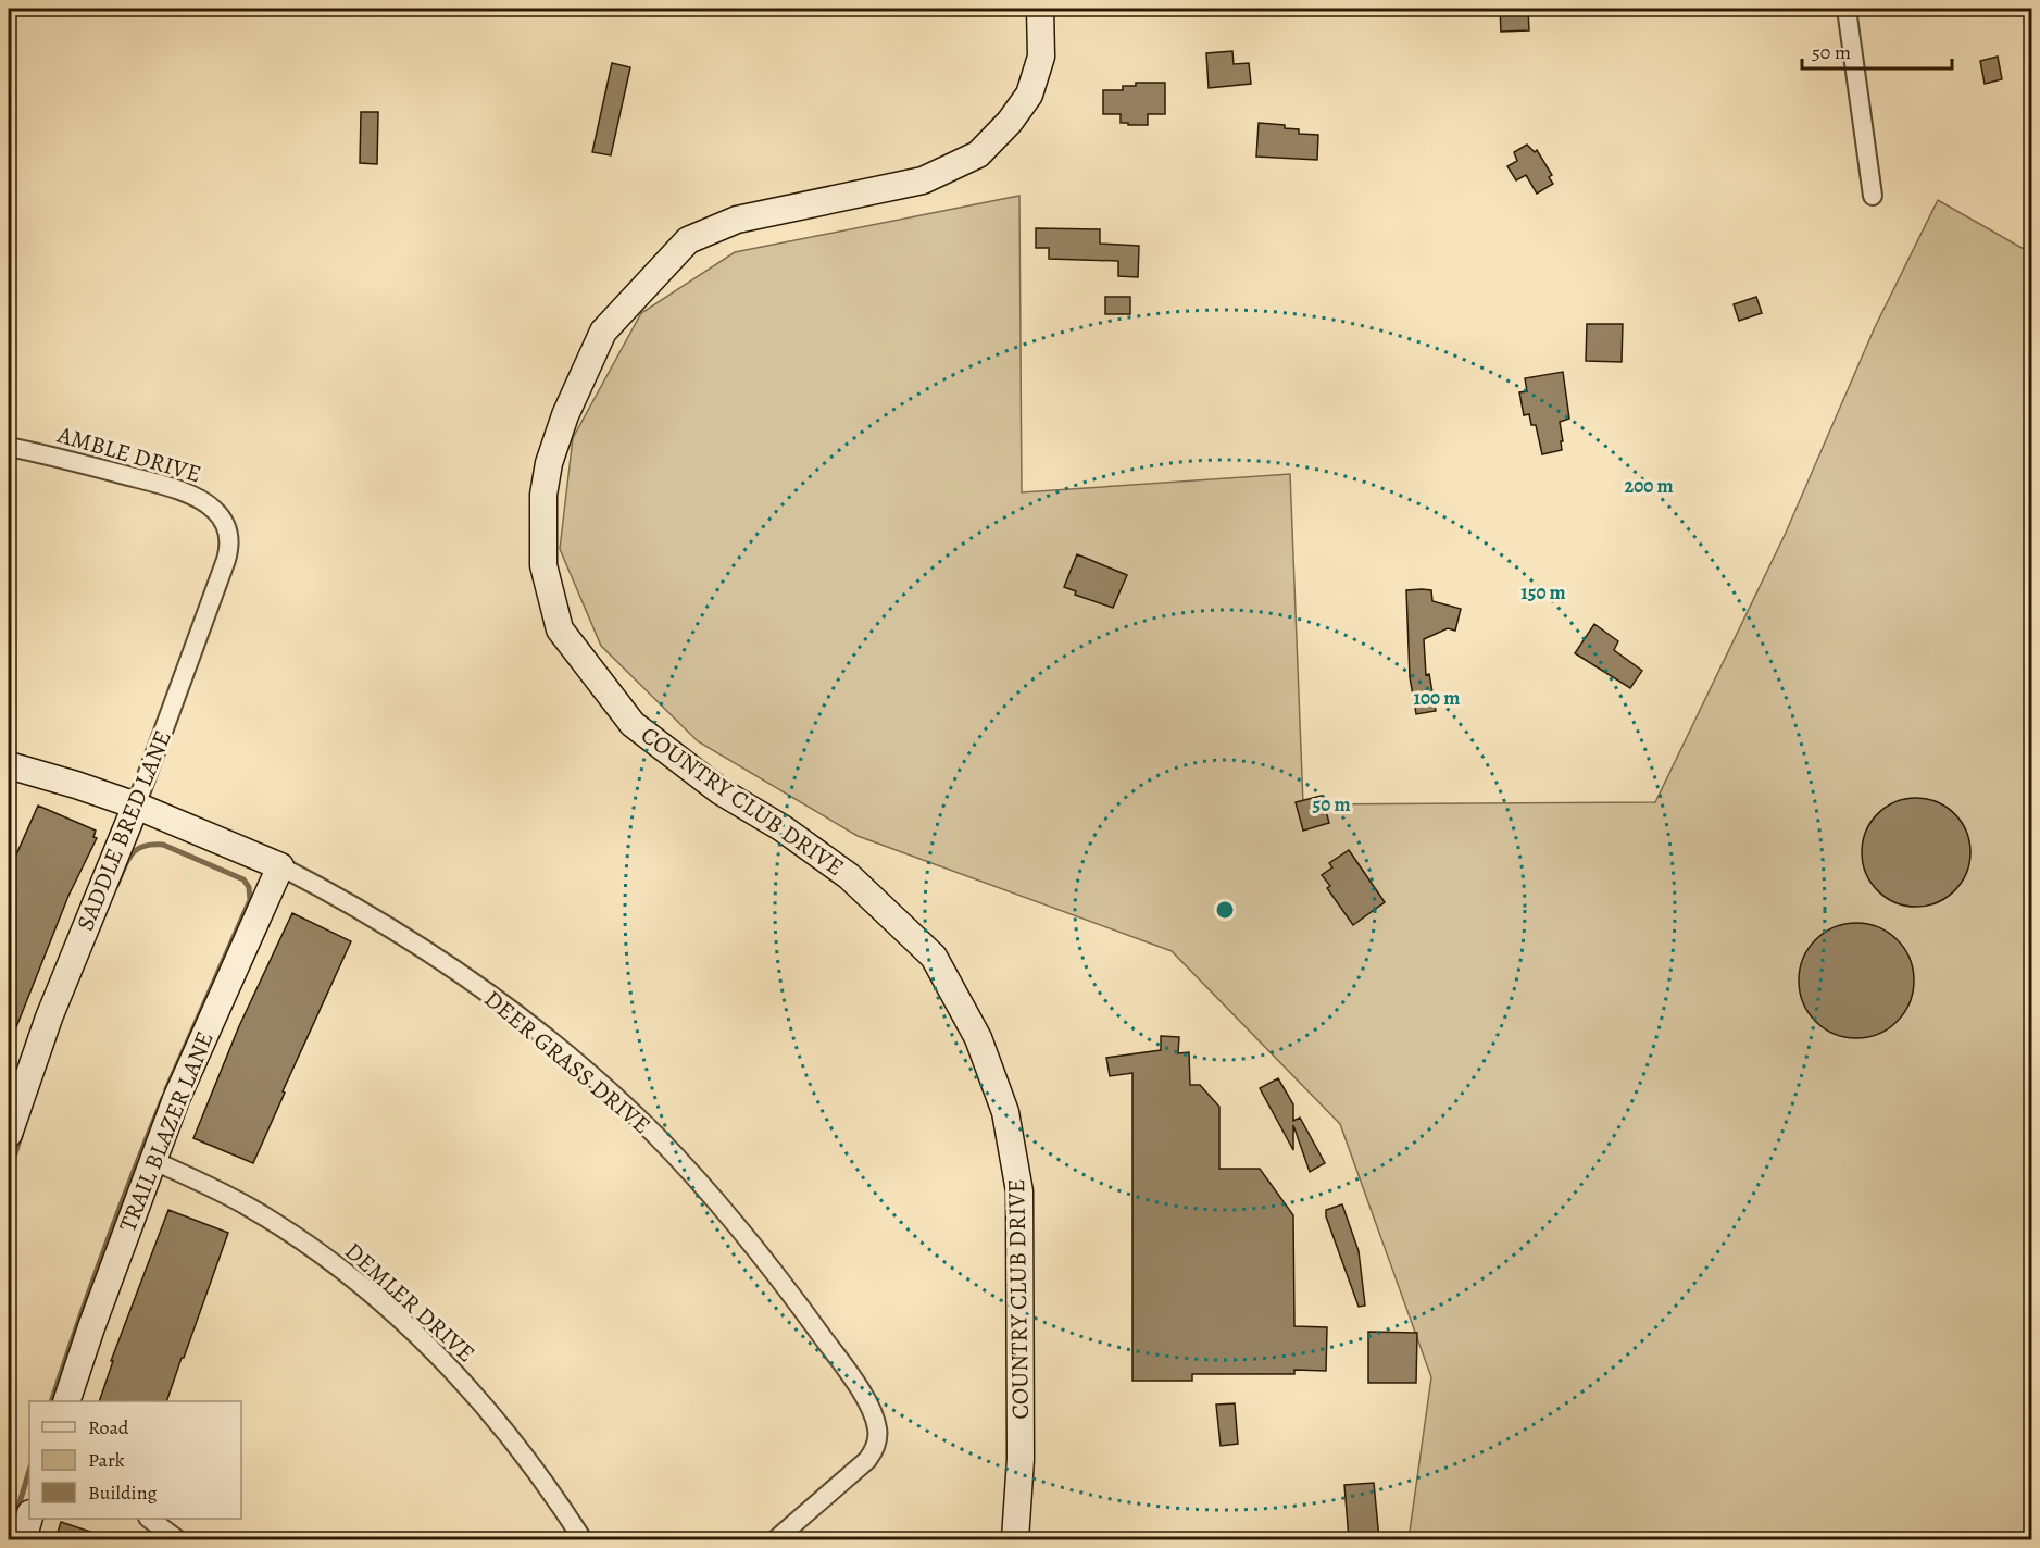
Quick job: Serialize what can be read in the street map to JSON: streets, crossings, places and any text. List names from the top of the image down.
{
  "streets": {
    "street": [
      "AMBLE DRIVE",
      "COUNTRY CLUB DRIVE",
      "SADDLE BRED LANE",
      "DEER GRASS DRIVE",
      "TRAIL BLAZER LANE",
      "DEMLER DRIVE"
    ]
  },
  "crossings": [
    ["AMBLE DRIVE", "SADDLE BRED LANE"],
    ["SADDLE BRED LANE", "DEER GRASS DRIVE"],
    ["DEER GRASS DRIVE", "TRAIL BLAZER LANE"],
    ["TRAIL BLAZER LANE", "DEMLER DRIVE"]
  ],
  "legend": ["Road", "Park", "Building"],
  "scale_bar": "50 m",
  "rings": [
    "200 m",
    "150 m",
    "100 m",
    "50 m"
  ]
}
